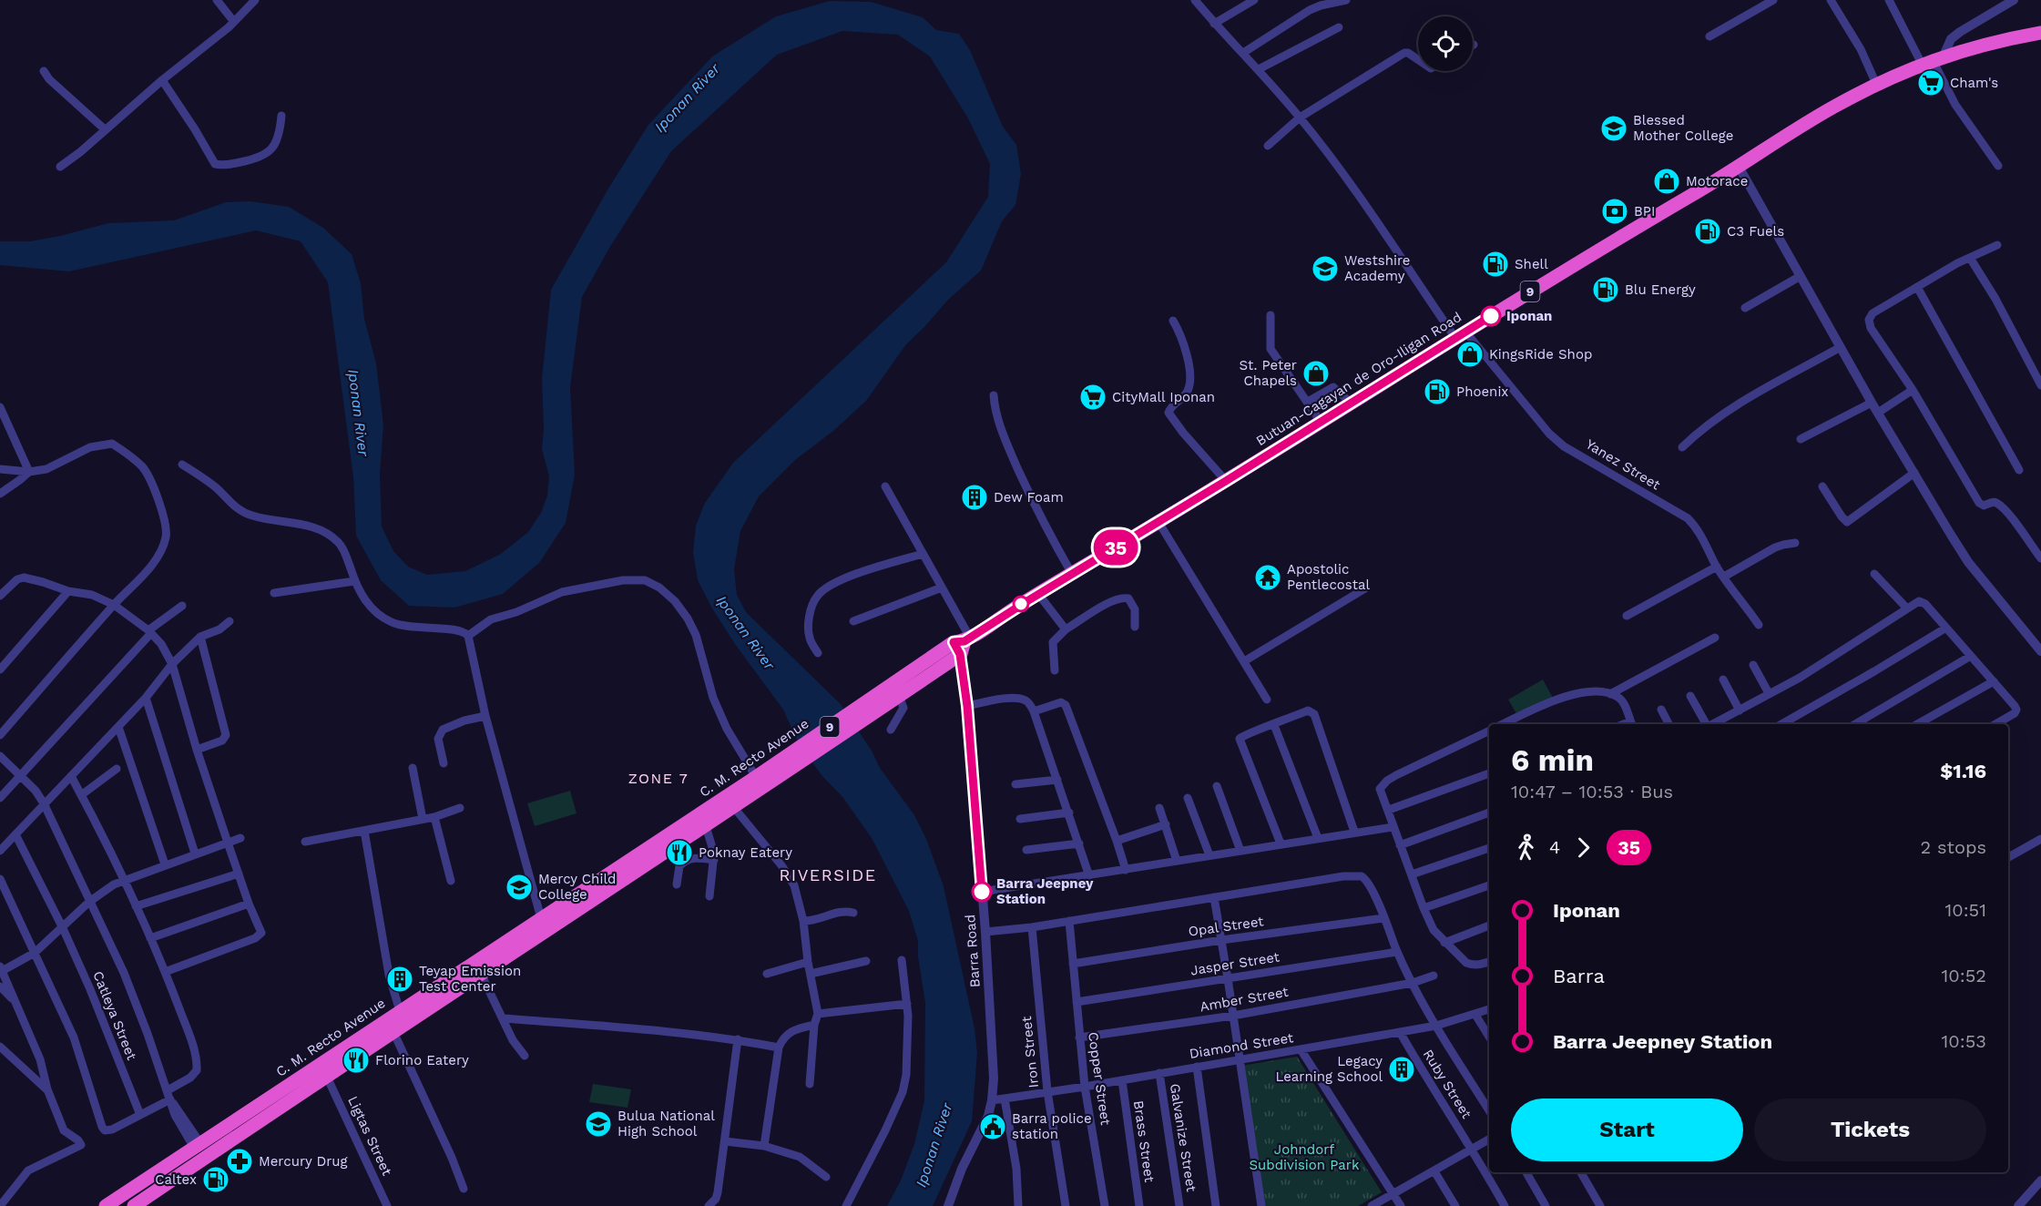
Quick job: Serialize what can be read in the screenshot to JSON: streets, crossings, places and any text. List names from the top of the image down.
{
  "streets": {
    "highway": ["9", "Butuan-Cagayan de Oro-Iligan Road", "C. M. Recto Avenue"],
    "street": [
      "Yanez Street",
      "Opal Street",
      "Barra Road",
      "Jasper Street",
      "Amber Street",
      "Catleya Street",
      "Diamond Street",
      "Iron Street",
      "Copper Street",
      "Ruby Street",
      "Ligtas Street",
      "Galvanize Street",
      "Brass Street"
    ]
  },
  "crossings": [
    ["Butuan-Cagayan de Oro-Iligan Road", "Yanez Street"],
    ["Butuan-Cagayan de Oro-Iligan Road", "C. M. Recto Avenue"],
    ["Butuan-Cagayan de Oro-Iligan Road", "Barra Road"],
    ["C. M. Recto Avenue", "Barra Road"],
    ["C. M. Recto Avenue", "Ligtas Street"],
    ["Opal Street", "Copper Street"],
    ["Barra Road", "Diamond Street"],
    ["Jasper Street", "Copper Street"],
    ["Amber Street", "Copper Street"],
    ["Diamond Street", "Iron Street"],
    ["Diamond Street", "Copper Street"],
    ["Diamond Street", "Ruby Street"],
    ["Diamond Street", "Galvanize Street"],
    ["Diamond Street", "Brass Street"]
  ],
  "districts": ["ZONE 7", "RIVERSIDE"],
  "water": ["Iponan River"],
  "parks": ["Johndorf Subdivision Park"],
  "places": {
    "supermarket": ["Cham's", "CityMall Iponan"],
    "school or university": [
      "Blessed Mother College",
      "Westshire Academy",
      "Mercy Child College",
      "Bulua National High School"
    ],
    "shop": ["Motorace", "KingsRide Shop", "St. Peter Chapels"],
    "bank": ["BPI"],
    "fuel station": [
      "C3 Fuels",
      "Shell",
      "Blu Energy",
      "Phoenix",
      "Caltex"
    ],
    "other": ["Iponan", "Barra Jeepney Station"],
    "building": ["Dew Foam", "Teyap Emission Test Center", "Legacy Learning School"],
    "temple": ["Apostolic Pentlecostal"],
    "restaurant": ["Poknay Eatery", "Florino Eatery"],
    "public building": ["Barra police station"],
    "pharmacy": ["Mercury Drug"]
  },
  "lines": ["bus line 35"],
  "page": {
    "on_map": "35",
    "heading": ["6 min", "10:47 – 10:53 · Bus", "$1.16"],
    "legs": ["4", "35", "2 stops"],
    "list": [
      {
        "name": "Iponan",
        "value": "10:51"
      },
      {
        "name": "Barra",
        "value": "10:52"
      },
      {
        "name": "Barra Jeepney Station",
        "value": "10:53"
      }
    ],
    "buttons": ["Start", "Tickets"]
  }
}
